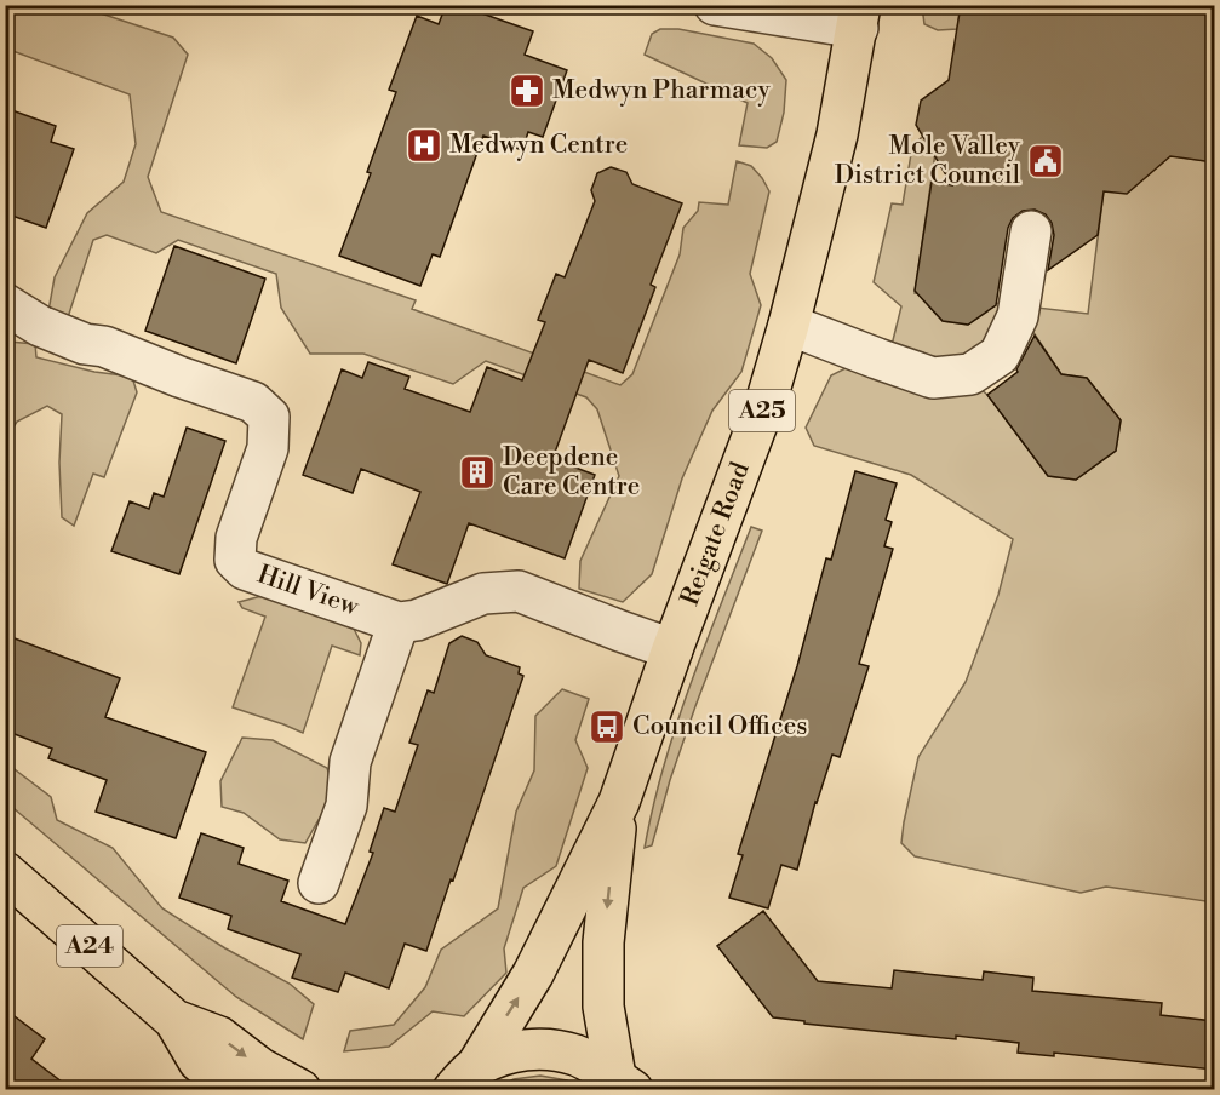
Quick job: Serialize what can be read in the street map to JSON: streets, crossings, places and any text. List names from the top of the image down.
{
  "streets": {
    "main road": ["A25", "Reigate Road", "A24"],
    "street": ["Hill View"]
  },
  "places": {
    "pharmacy": ["Medwyn Pharmacy"],
    "hospital": ["Medwyn Centre"],
    "public building": ["Mole Valley District Council"],
    "building": ["Deepdene Care Centre"],
    "bus stop": ["Council Offices"]
  }
}
